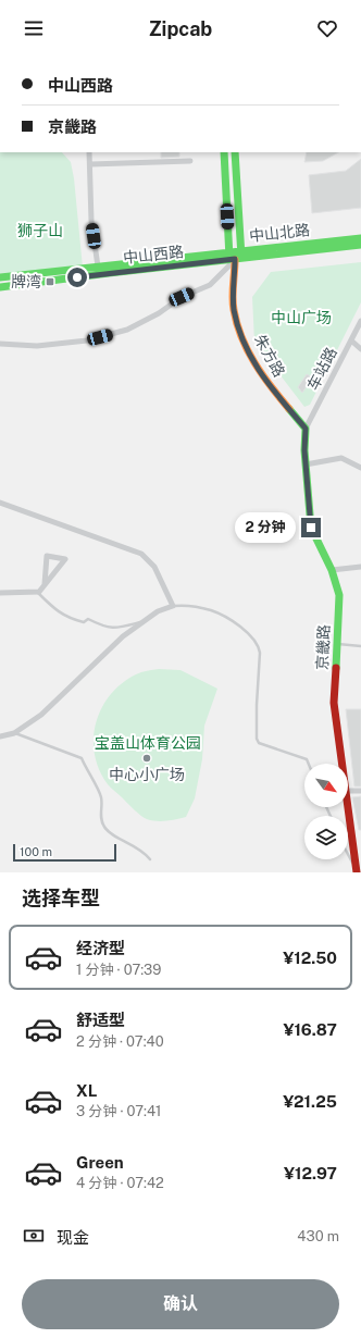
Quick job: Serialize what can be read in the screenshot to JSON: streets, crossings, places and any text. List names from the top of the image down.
{
  "streets": {
    "main road": [
      "中山北路",
      "中山西路",
      "朱方路",
      "京畿路"
    ],
    "street": ["车站路"]
  },
  "crossings": [
    ["中山北路", "中山西路"],
    ["中山北路", "朱方路"],
    ["中山西路", "朱方路"],
    ["朱方路", "车站路"],
    ["朱方路", "京畿路"],
    ["车站路", "京畿路"]
  ],
  "parks": ["狮子山", "中山广场", "宝盖山体育公园"],
  "places": {
    "transit": ["牌湾"],
    "other": ["中心小广场"]
  },
  "scale_bar": "100 m",
  "north": "bottom right",
  "page": {
    "header": "Zipcab",
    "banner": ["中山西路", "京畿路"],
    "bubble": "2 分钟",
    "scale": "100 m",
    "heading": "选择车型",
    "list": [
      {
        "name": "经济型",
        "note": "1 分钟 · 07:39",
        "value": "¥12.50"
      },
      {
        "name": "舒适型",
        "note": "2 分钟 · 07:40",
        "value": "¥16.87"
      },
      {
        "name": "XL",
        "note": "3 分钟 · 07:41",
        "value": "¥21.25"
      },
      {
        "name": "Green",
        "note": "4 分钟 · 07:42",
        "value": "¥12.97"
      }
    ],
    "pay": ["现金", "430 m"],
    "buttons": "确认"
  }
}
